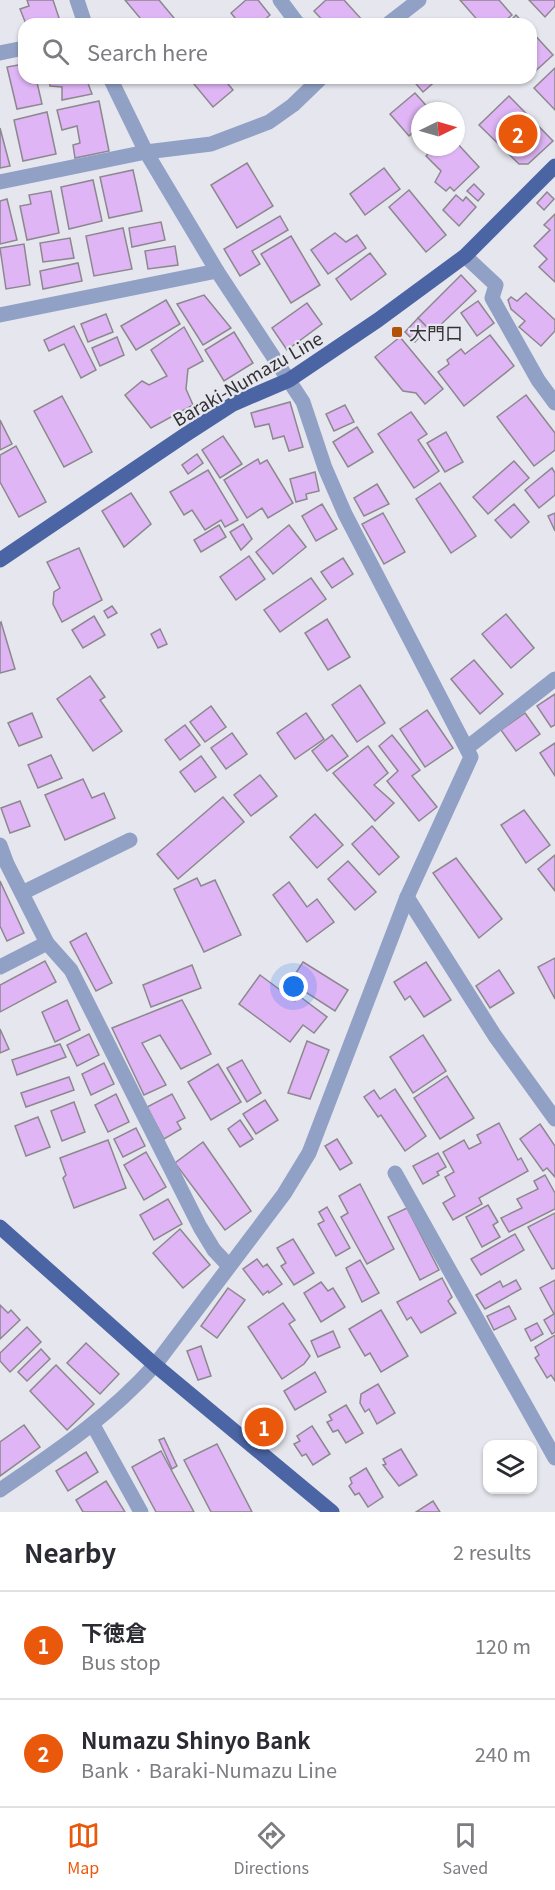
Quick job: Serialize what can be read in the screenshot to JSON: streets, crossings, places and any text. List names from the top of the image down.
{
  "streets": {
    "main road": ["Baraki-Numazu Line"]
  },
  "places": {
    "transit": ["大門口"]
  },
  "north": "right",
  "page": {
    "search": "Search here",
    "pins": ["2", "1"],
    "heading": ["Nearby", "2 results"],
    "list": [
      {
        "mark": "1",
        "name": "下徳倉",
        "note": "Bus stop",
        "value": "120 m"
      },
      {
        "mark": "2",
        "name": "Numazu Shinyo Bank",
        "note": "Bank · Baraki-Numazu Line",
        "value": "240 m"
      }
    ],
    "nav": ["Map", "Directions", "Saved"]
  }
}
